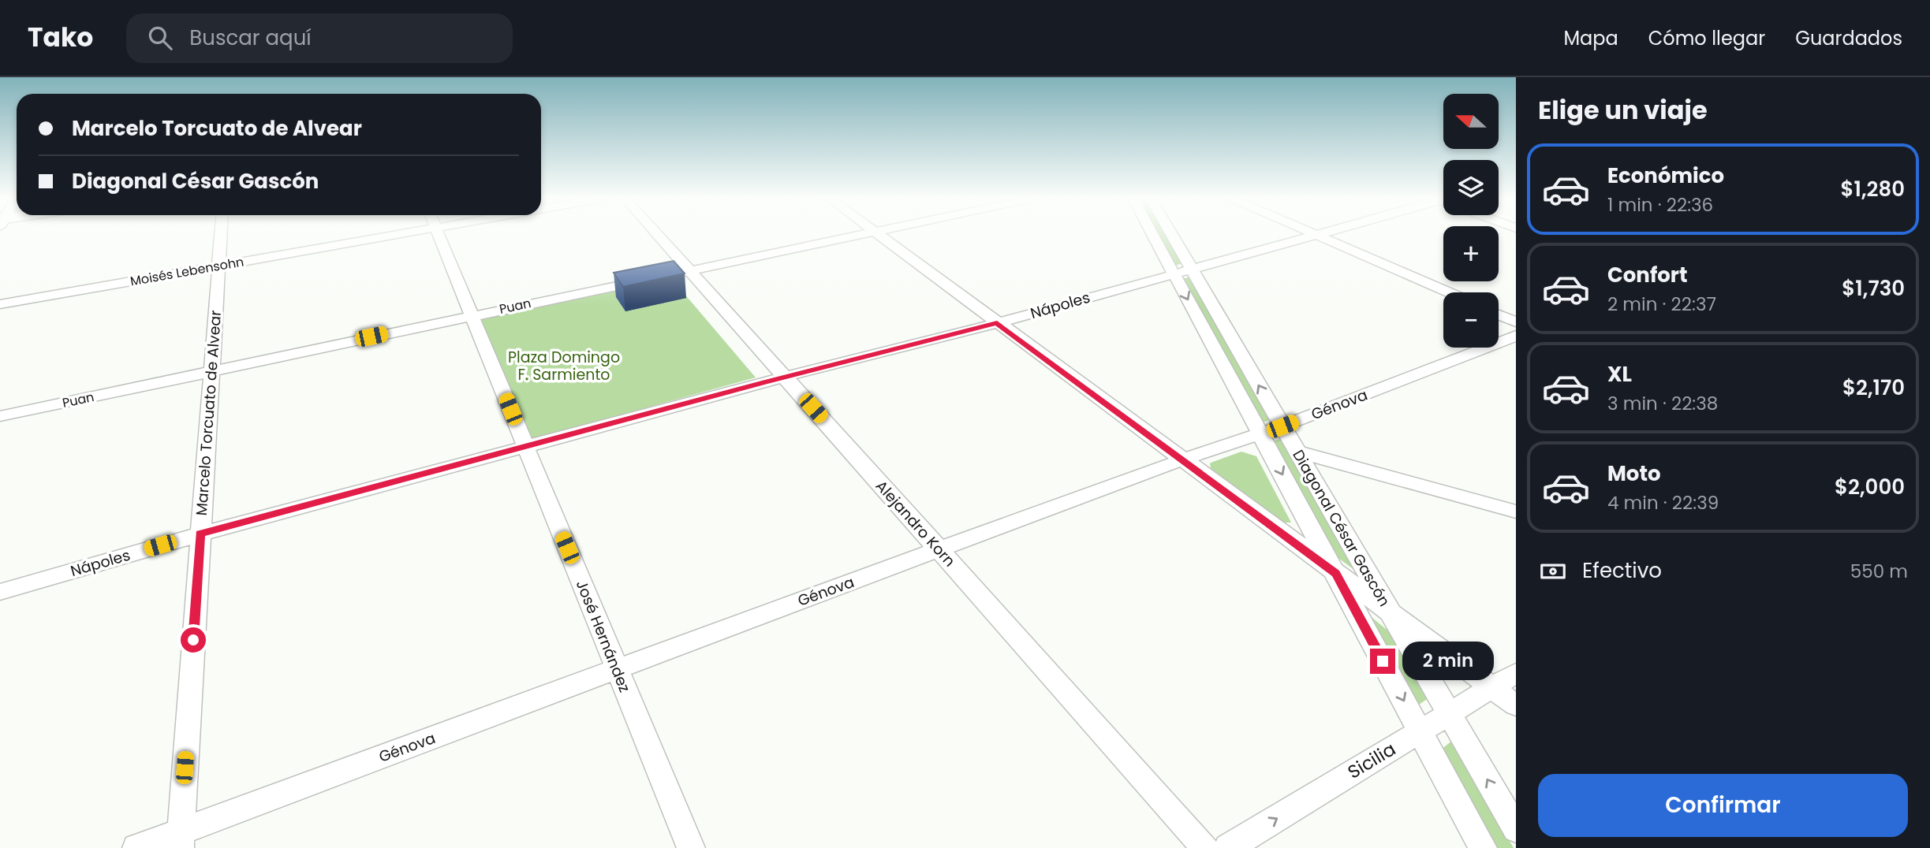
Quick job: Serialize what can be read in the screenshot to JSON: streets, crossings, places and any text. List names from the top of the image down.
{
  "streets": {
    "street": [
      "Moisés Lebensohn",
      "Nápoles",
      "Puan",
      "Génova",
      "Marcelo Torcuato de Alvear",
      "Alejandro Korn",
      "Diagonal César Gascón",
      "José Hernández",
      "Sicilia"
    ]
  },
  "crossings": [
    ["Moisés Lebensohn", "Marcelo Torcuato de Alvear"],
    ["Nápoles", "Marcelo Torcuato de Alvear"],
    ["Nápoles", "Alejandro Korn"],
    ["Nápoles", "Diagonal César Gascón"],
    ["Nápoles", "José Hernández"],
    ["Puan", "Marcelo Torcuato de Alvear"],
    ["Puan", "Alejandro Korn"],
    ["Puan", "José Hernández"],
    ["Génova", "Marcelo Torcuato de Alvear"],
    ["Génova", "Alejandro Korn"],
    ["Génova", "Diagonal César Gascón"],
    ["Génova", "José Hernández"],
    ["Diagonal César Gascón", "Sicilia"]
  ],
  "one_way": ["Sicilia"],
  "parks": ["Plaza Domingo F. Sarmiento"],
  "north": "left",
  "page": {
    "header": "Tako",
    "search": "Buscar aquí",
    "nav": ["Mapa", "Cómo llegar", "Guardados"],
    "heading": "Elige un viaje",
    "map_buttons": ["+", "−"],
    "banner": ["Marcelo Torcuato de Alvear", "Diagonal César Gascón"],
    "list": [
      {
        "name": "Económico",
        "note": "1 min · 22:36",
        "value": "$1,280"
      },
      {
        "name": "Confort",
        "note": "2 min · 22:37",
        "value": "$1,730"
      },
      {
        "name": "XL",
        "note": "3 min · 22:38",
        "value": "$2,170"
      },
      {
        "name": "Moto",
        "note": "4 min · 22:39",
        "value": "$2,000"
      }
    ],
    "pay": ["Efectivo", "550 m"],
    "bubble": "2 min",
    "buttons": "Confirmar"
  }
}
